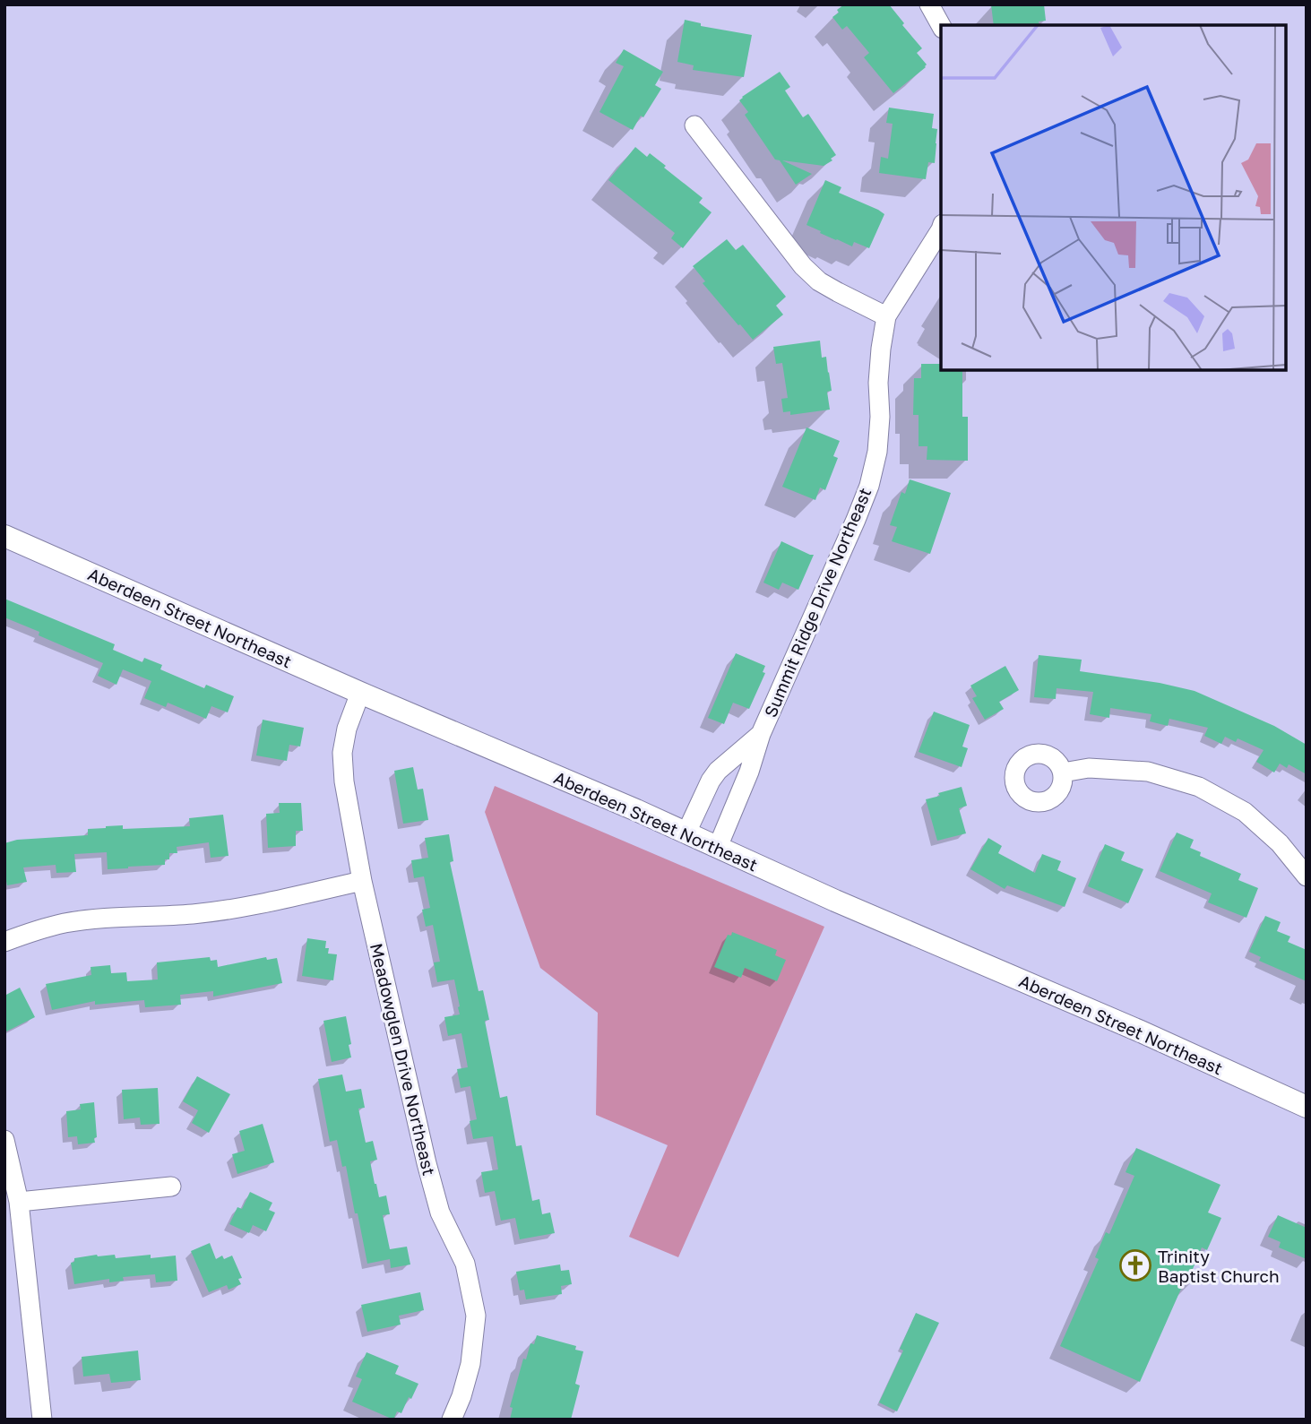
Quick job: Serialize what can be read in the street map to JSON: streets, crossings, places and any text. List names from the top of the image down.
{
  "streets": {
    "street": ["Summit Ridge Drive Northeast", "Aberdeen Street Northeast", "Meadowglen Drive Northeast"]
  },
  "crossings": [
    ["Summit Ridge Drive Northeast", "Aberdeen Street Northeast"],
    ["Aberdeen Street Northeast", "Meadowglen Drive Northeast"]
  ],
  "places": {
    "church": ["Trinity Baptist Church"]
  }
}
